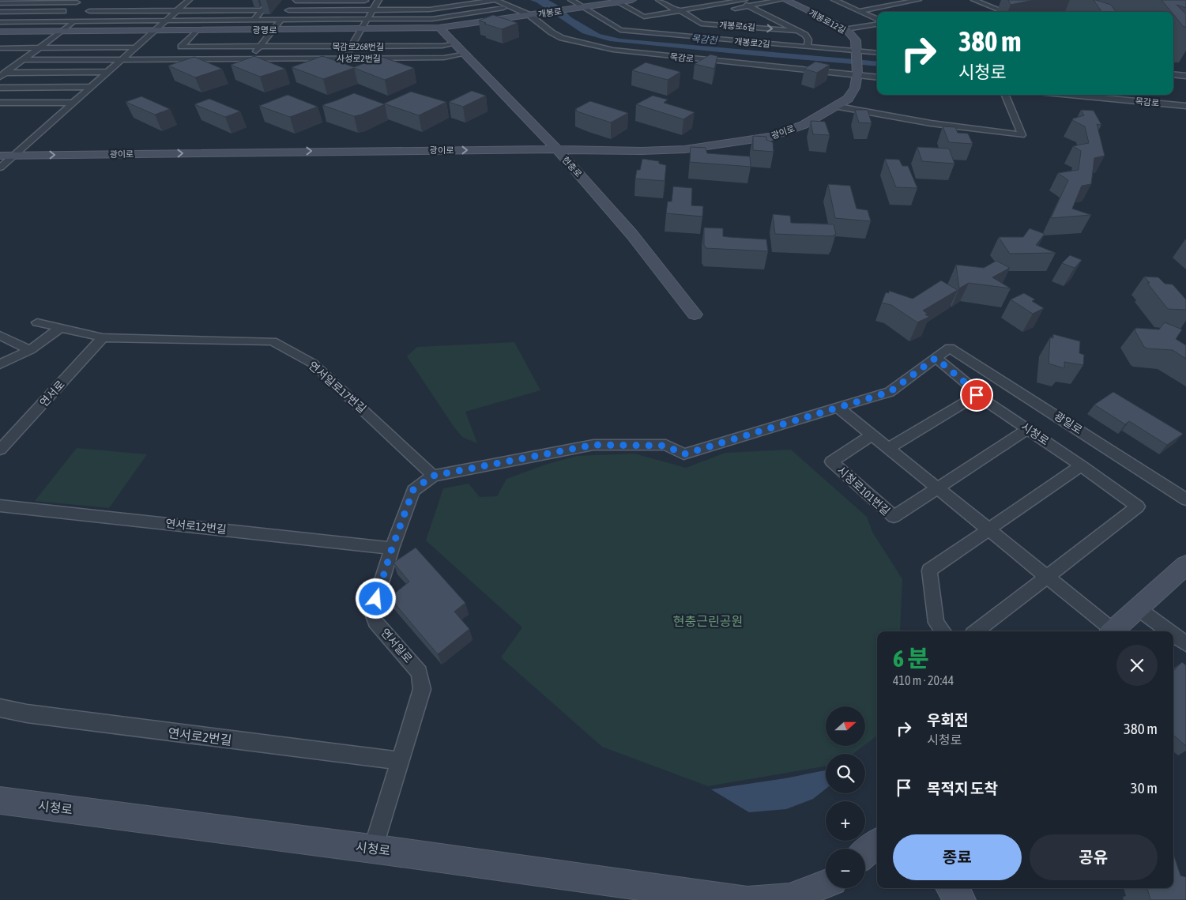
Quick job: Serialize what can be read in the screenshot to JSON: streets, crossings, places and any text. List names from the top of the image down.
{
  "streets": {
    "street": [
      "개봉로",
      "개봉로12길",
      "개봉로6길",
      "광명로",
      "개봉로2길",
      "목감로268번길",
      "목감로",
      "사성로2번길",
      "광이로",
      "현충로",
      "연서일로17번길",
      "연서로",
      "광일로",
      "시청로",
      "시청로101번길",
      "연서로12번길",
      "연서일로",
      "연서로2번길"
    ]
  },
  "crossings": [
    ["개봉로", "광명로"],
    ["개봉로", "개봉로2길"],
    ["개봉로", "목감로"],
    ["개봉로12길", "개봉로2길"],
    ["개봉로12길", "광이로"],
    ["광명로", "목감로268번길"],
    ["광명로", "목감로"],
    ["광명로", "현충로"],
    ["개봉로2길", "광이로"],
    ["목감로268번길", "현충로"],
    ["목감로", "광이로"],
    ["사성로2번길", "현충로"],
    ["광이로", "현충로"],
    ["연서일로17번길", "연서로"],
    ["연서일로17번길", "연서일로"],
    ["광일로", "연서일로"],
    ["시청로", "시청로101번길"],
    ["시청로", "연서일로"],
    ["연서로12번길", "연서일로"],
    ["연서일로", "연서로2번길"]
  ],
  "water": ["목감천"],
  "parks": ["현충근린공원"],
  "north": "right",
  "page": {
    "turn": ["380 m", "시청로"],
    "heading": ["6 분", "410 m · 20:44"],
    "list": [
      {
        "name": "우회전",
        "note": "시청로",
        "value": "380 m"
      },
      {
        "name": "목적지 도착",
        "value": "30 m"
      }
    ],
    "map_buttons": ["+", "−"],
    "buttons": ["종료", "공유"]
  }
}
